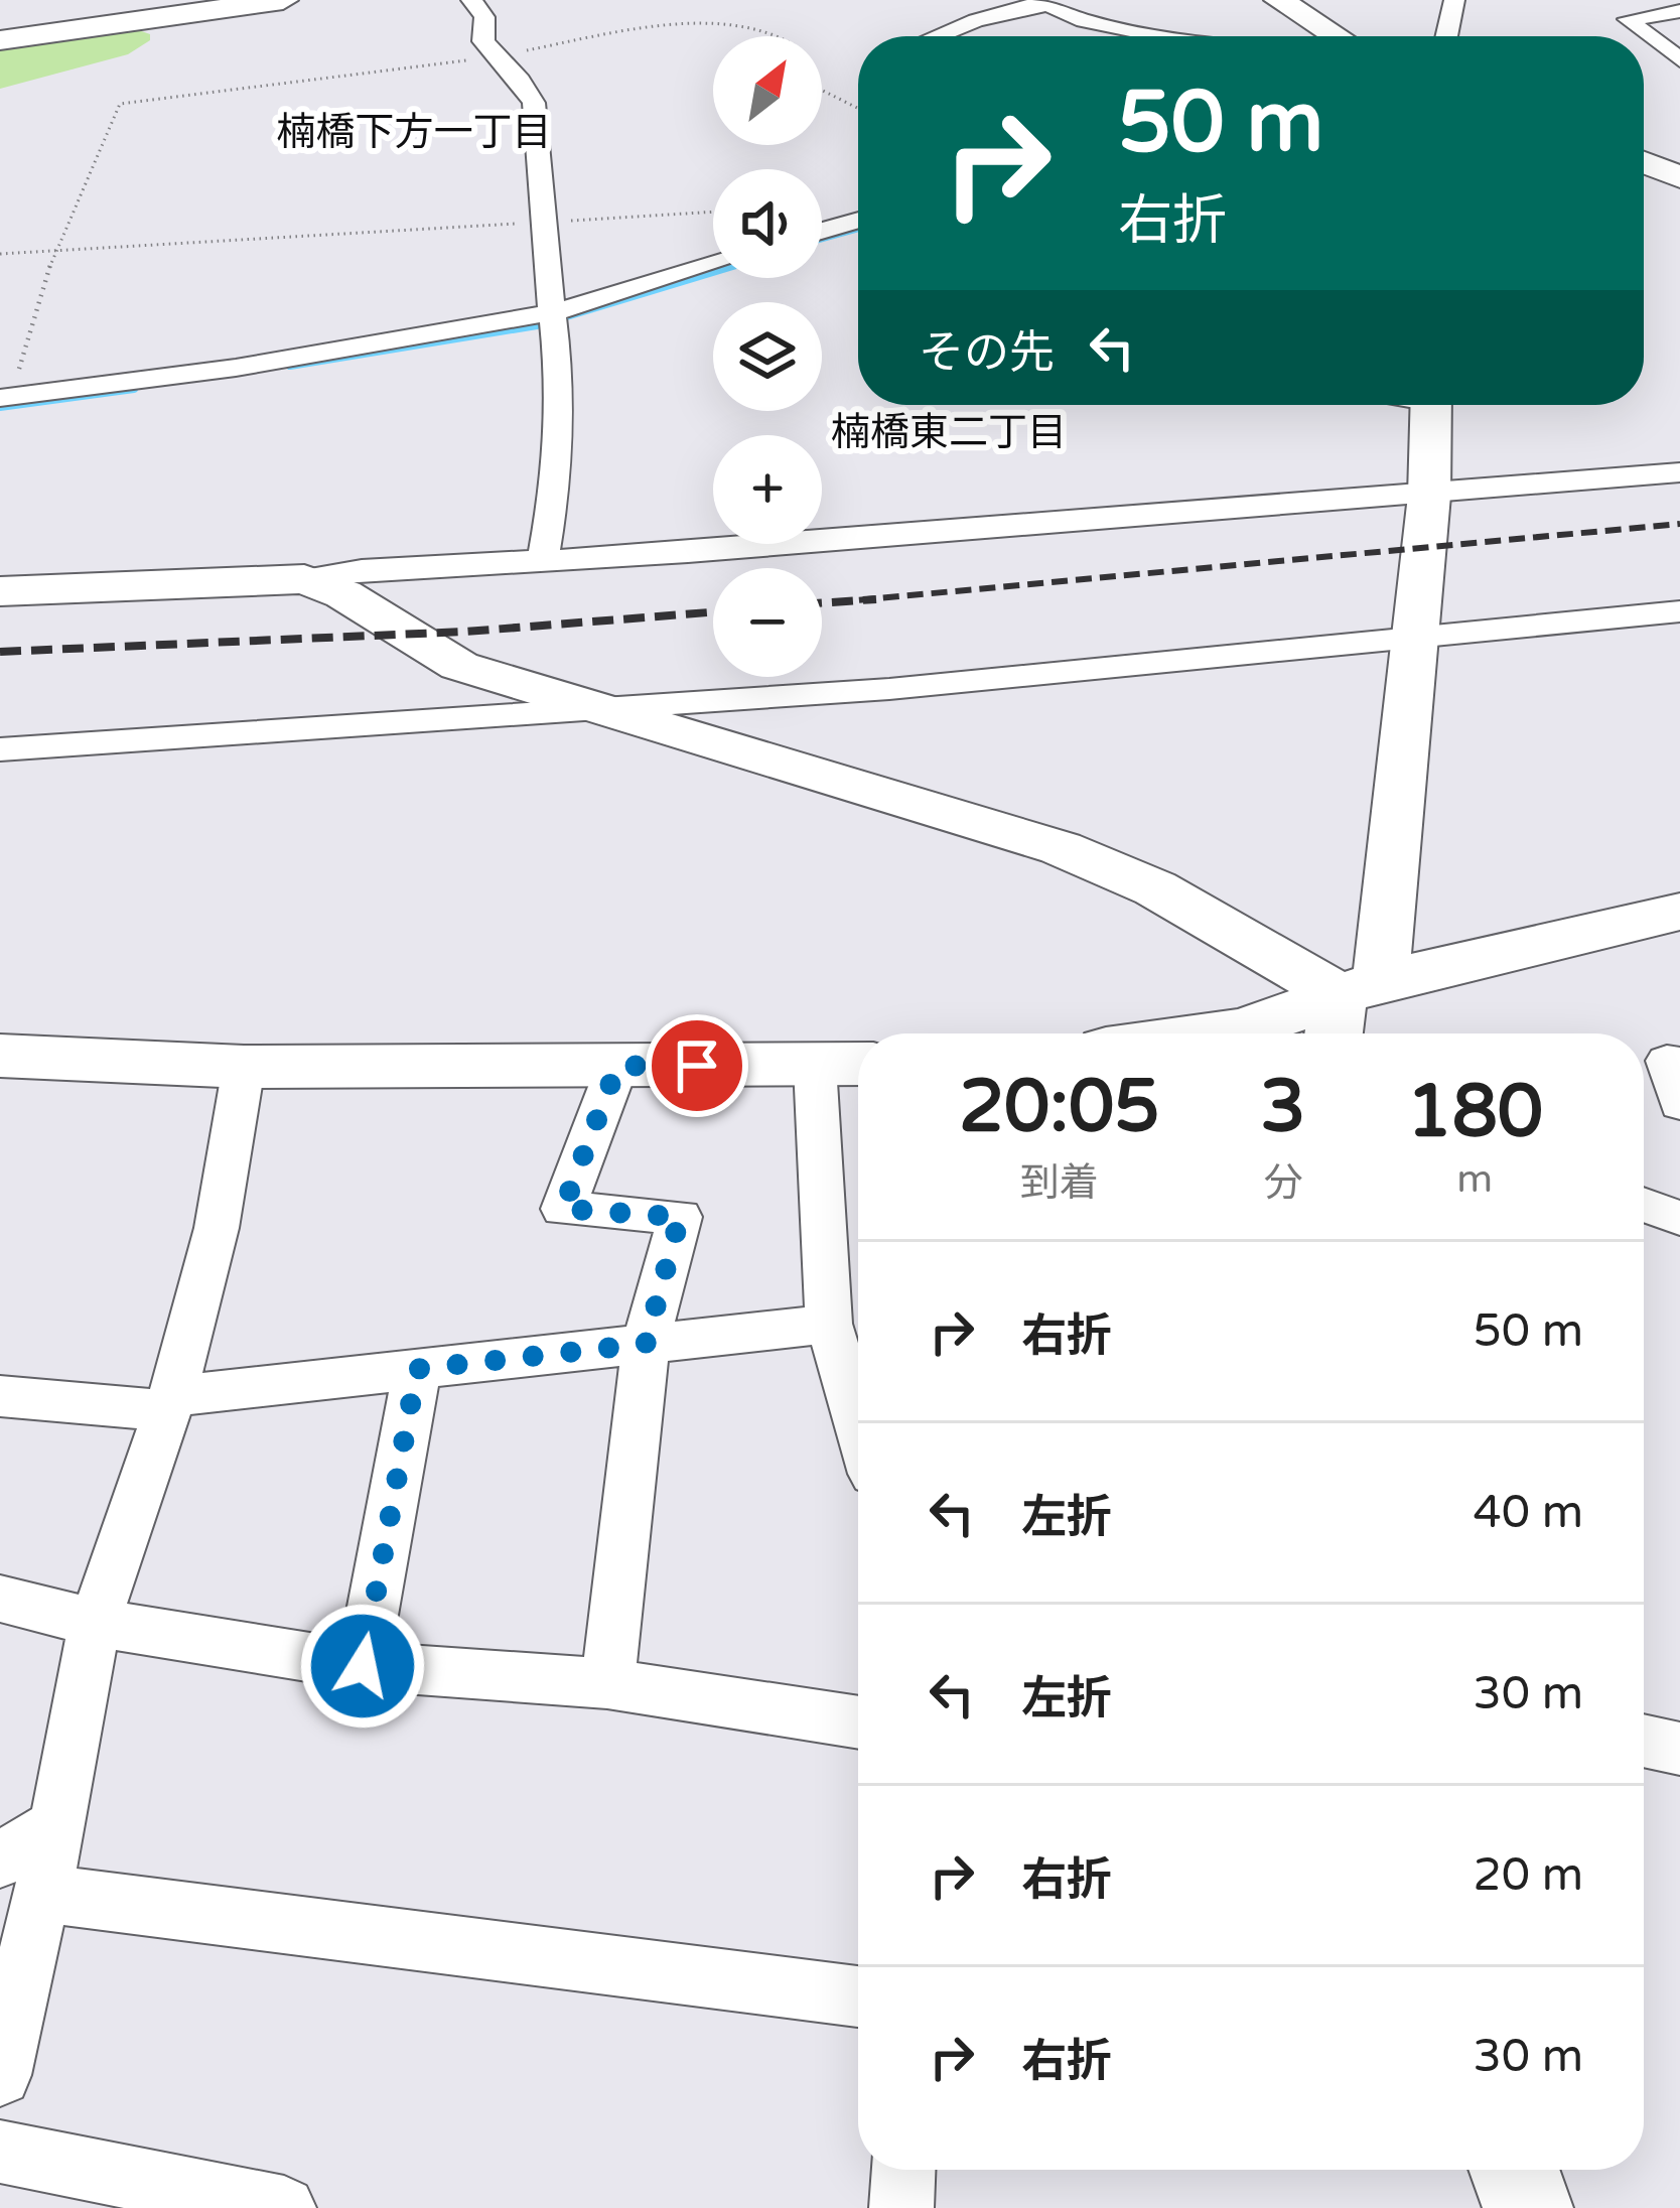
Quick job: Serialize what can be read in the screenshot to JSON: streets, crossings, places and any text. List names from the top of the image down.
{
  "districts": ["楠橋下方一丁目", "楠橋東二丁目"],
  "north": "top right",
  "page": {
    "map_buttons": ["+", "−"],
    "turn": ["50 m", "右折"],
    "then": "その先",
    "eta": [
      "20:05",
      "到着",
      "3",
      "分",
      "180",
      "m"
    ],
    "list": [
      {
        "name": "右折",
        "value": "50 m"
      },
      {
        "name": "左折",
        "value": "40 m"
      },
      {
        "name": "左折",
        "value": "30 m"
      },
      {
        "name": "右折",
        "value": "20 m"
      },
      {
        "name": "右折",
        "value": "30 m"
      }
    ]
  }
}
